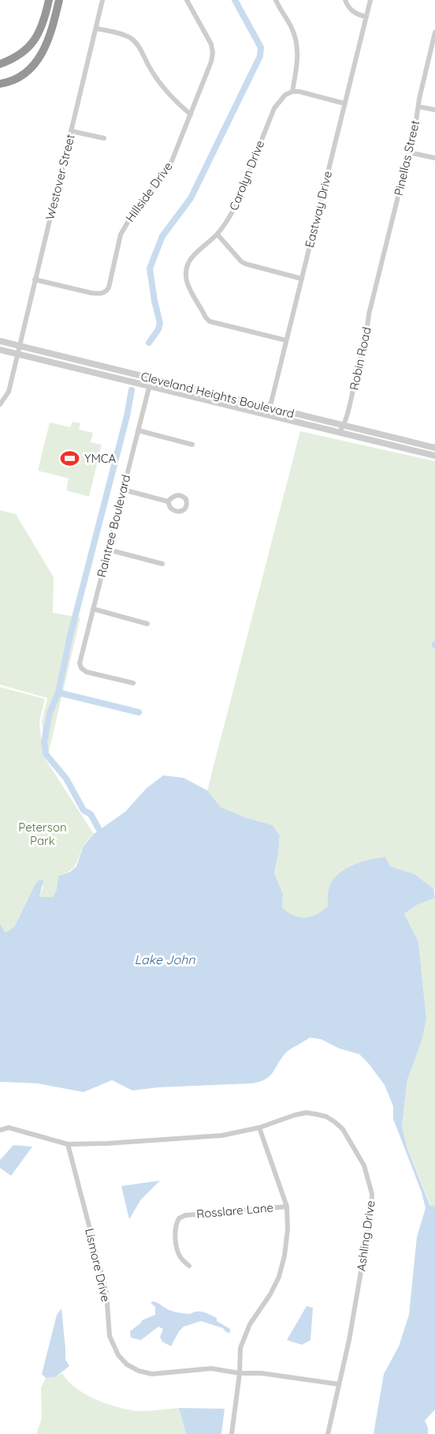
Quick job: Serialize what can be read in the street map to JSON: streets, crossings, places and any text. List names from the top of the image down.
{
  "streets": {
    "street": [
      "Pinellas Street",
      "Carolyn Drive",
      "Westover Street",
      "Hillside Drive",
      "Eastway Drive",
      "Robin Road",
      "Cleveland Heights Boulevard",
      "Raintree Boulevard",
      "Rosslare Lane",
      "Ashling Drive",
      "Lismore Drive"
    ]
  },
  "crossings": [
    ["Pinellas Street", "Robin Road"],
    ["Carolyn Drive", "Eastway Drive"],
    ["Westover Street", "Hillside Drive"],
    ["Westover Street", "Cleveland Heights Boulevard"],
    ["Eastway Drive", "Cleveland Heights Boulevard"],
    ["Robin Road", "Cleveland Heights Boulevard"],
    ["Cleveland Heights Boulevard", "Raintree Boulevard"],
    ["Ashling Drive", "Lismore Drive"]
  ],
  "water": ["Lake John"],
  "parks": ["Peterson Park"],
  "places": {
    "sports": ["YMCA"]
  }
}
